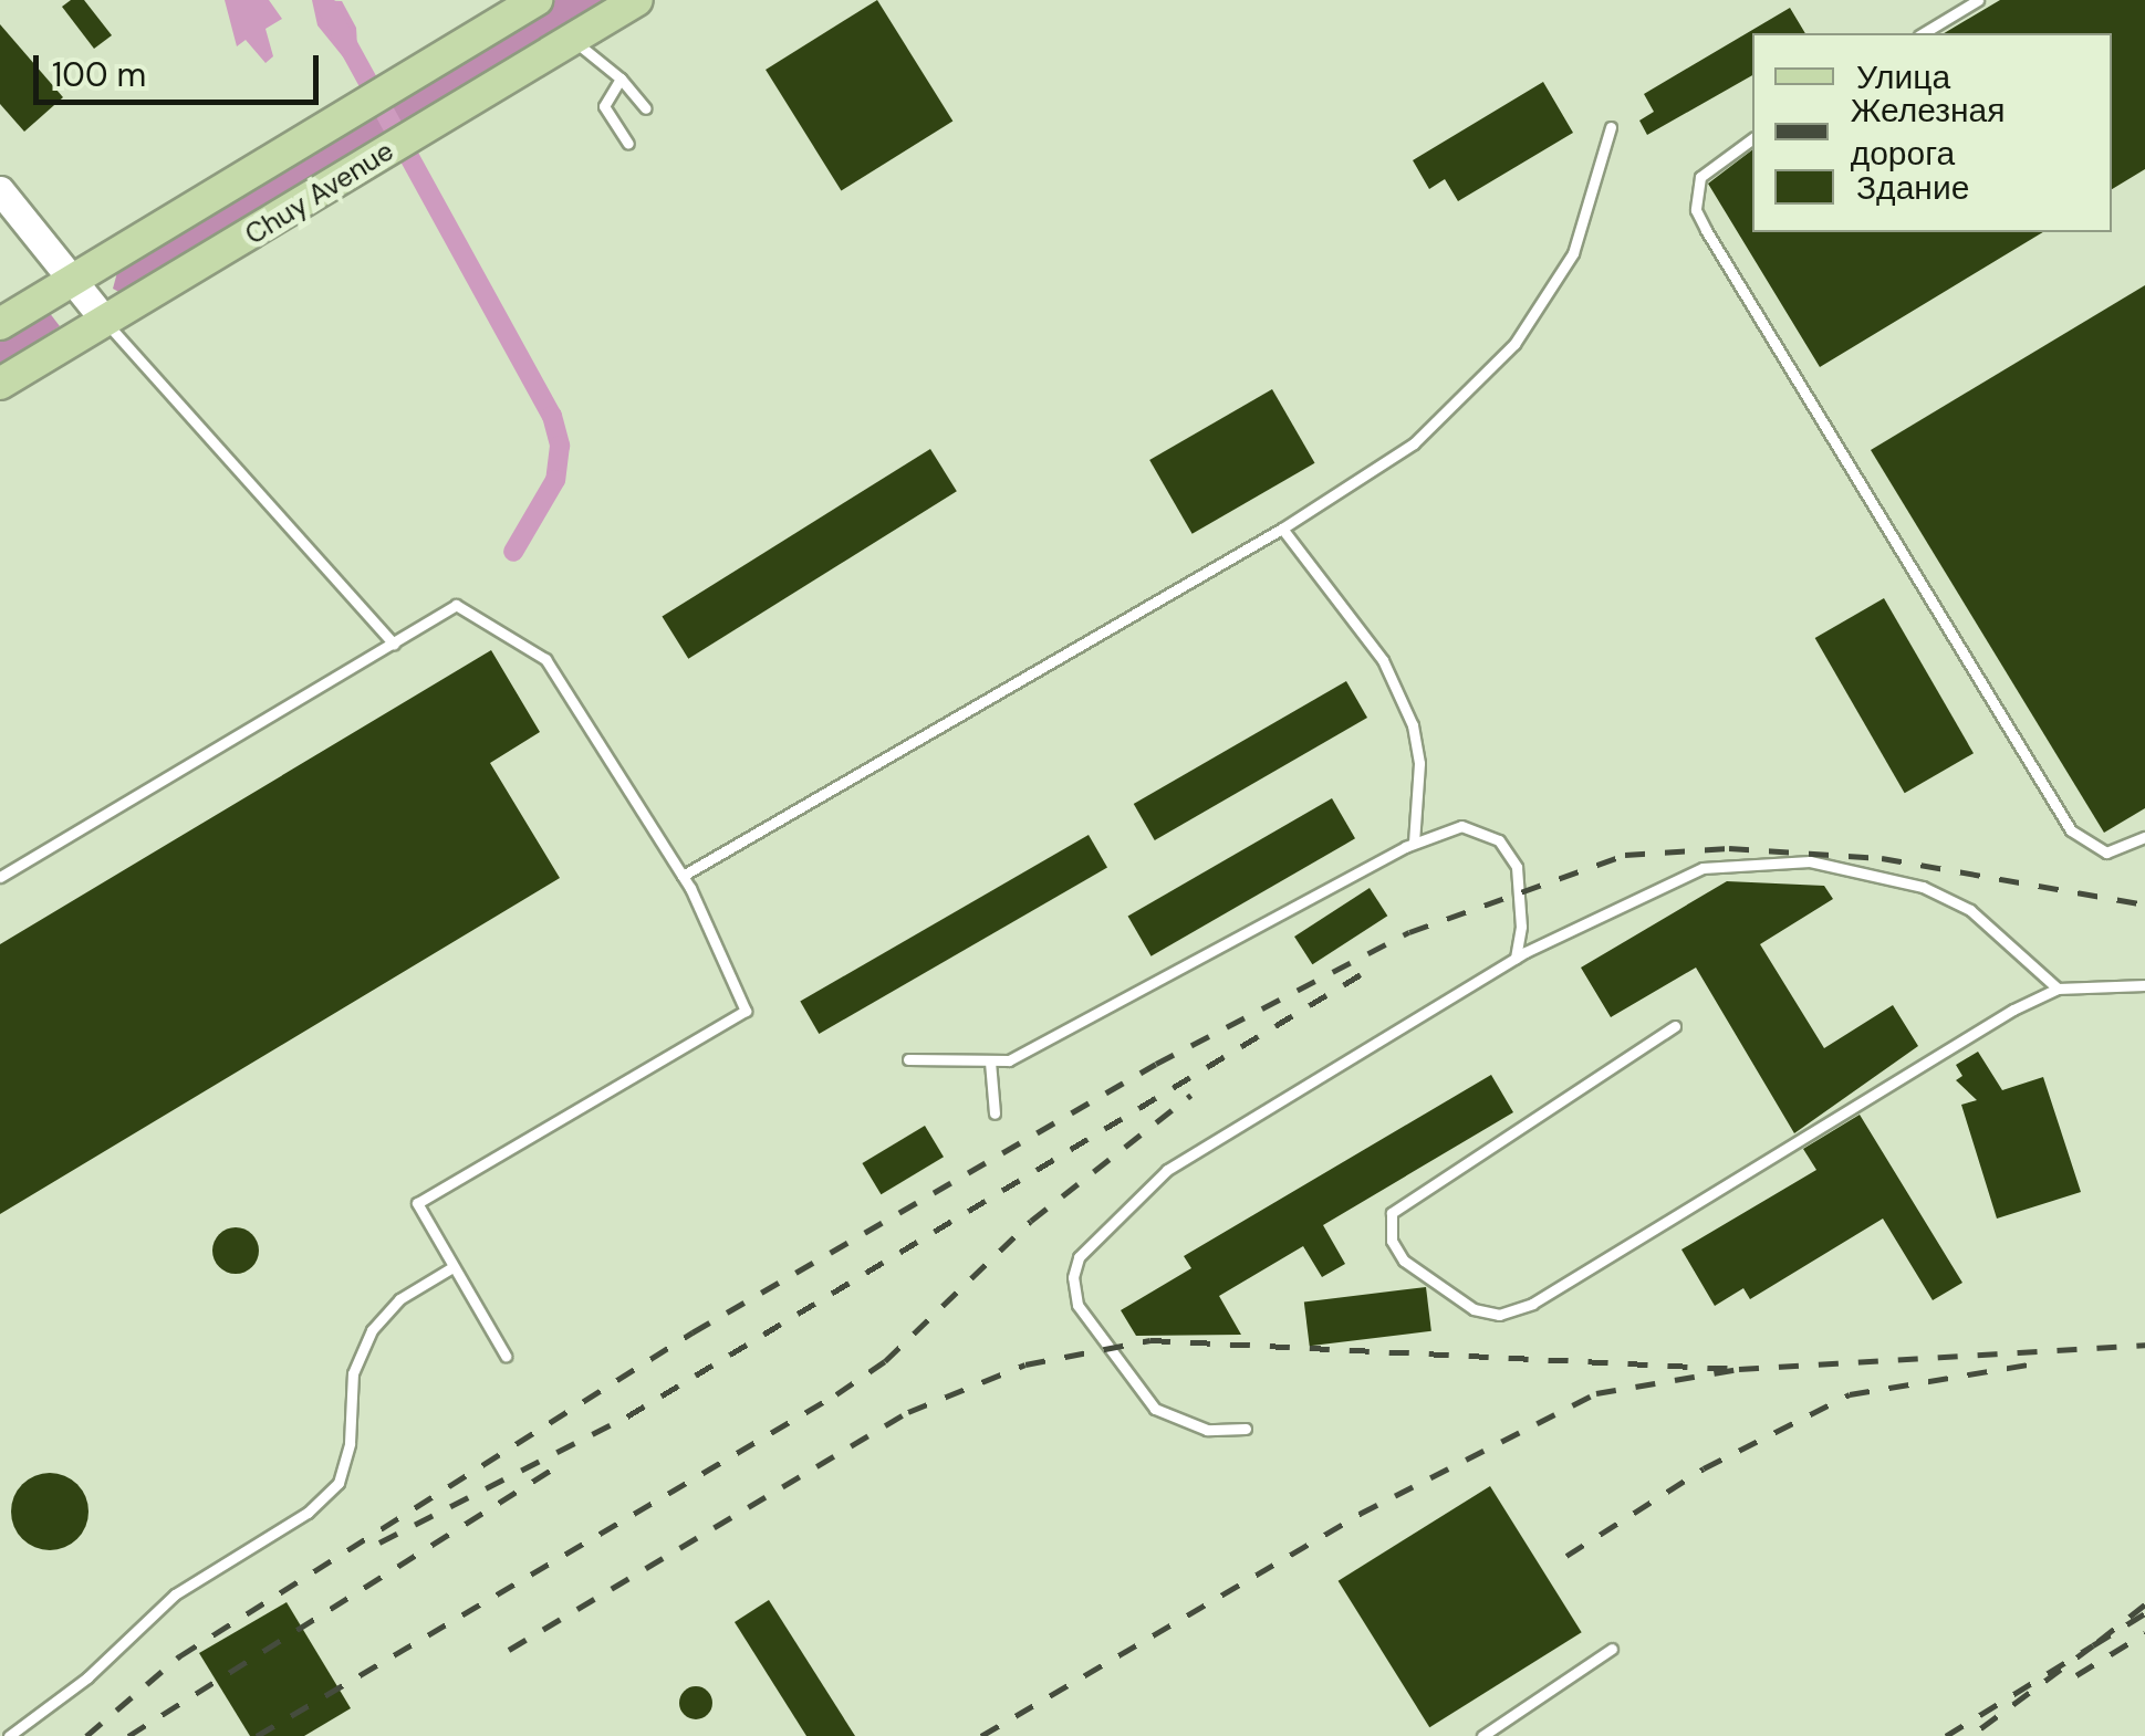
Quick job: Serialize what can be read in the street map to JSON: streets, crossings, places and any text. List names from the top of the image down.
{
  "streets": {
    "main road": ["Chuy Avenue"]
  },
  "legend": ["Улица", "Железная дорога", "Здание"],
  "scale_bar": "100 m"
}
